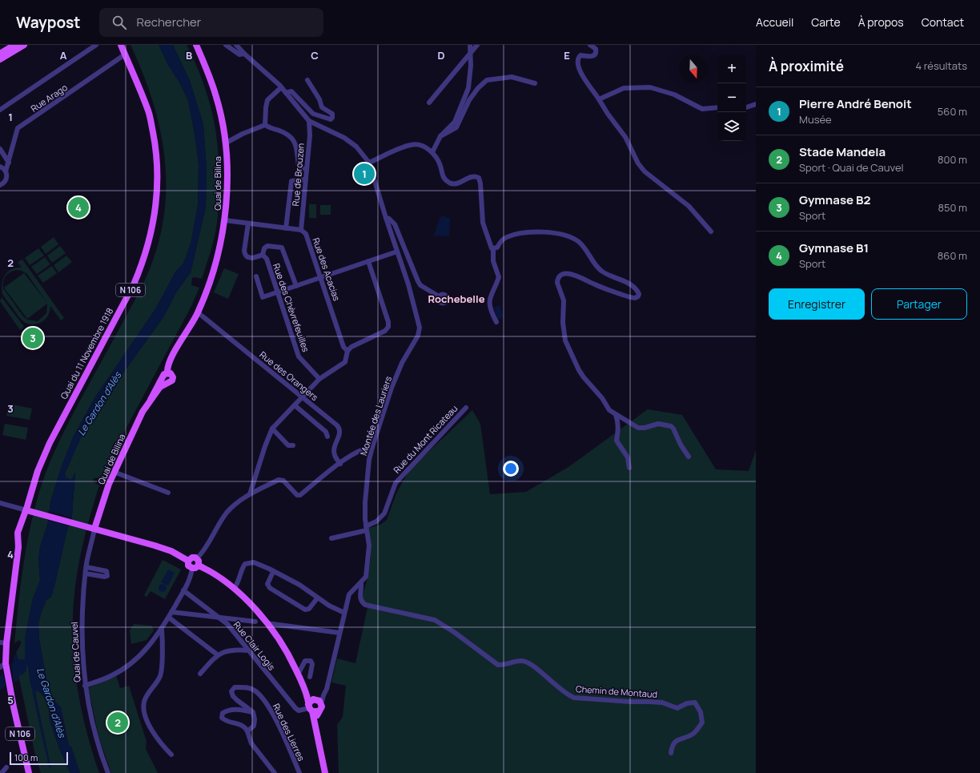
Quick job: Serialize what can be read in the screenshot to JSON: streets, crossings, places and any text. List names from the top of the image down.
{
  "streets": {
    "main road": ["Quai de Bilina", "N 106", "Quai du 11 Novembre 1918"],
    "street": [
      "Rue Arago",
      "Rue de Brouzen",
      "Rue des Acacias",
      "Rue des Chèvrefeuilles",
      "Rue des Orangers",
      "Montée des Lauriers",
      "Rue du Mont Ricateau",
      "Rue Clair Logis",
      "Quai de Cauvel",
      "Chemin de Montaud",
      "Rue des Lierres"
    ]
  },
  "crossings": [
    ["Rue Arago", "Quai du 11 Novembre 1918"],
    ["Rue de Brouzen", "Rue des Acacias"],
    ["Quai de Bilina", "Rue des Orangers"],
    ["Quai de Bilina", "Quai de Cauvel"],
    ["N 106", "Quai du 11 Novembre 1918"],
    ["Montée des Lauriers", "Rue du Mont Ricateau"],
    ["Montée des Lauriers", "Rue Clair Logis"],
    ["Montée des Lauriers", "Chemin de Montaud"]
  ],
  "districts": ["Rochebelle"],
  "water": ["Le Gardon d'Alès"],
  "scale_bar": "100 m",
  "north": "bottom",
  "page": {
    "header": "Waypost",
    "search": "Rechercher",
    "nav": [
      "Accueil",
      "Carte",
      "À propos",
      "Contact"
    ],
    "heading": ["À proximité", "4 résultats"],
    "map_buttons": ["+", "−"],
    "list": [
      {
        "mark": "1",
        "name": "Pierre André Benoit",
        "note": "Musée",
        "value": "560 m"
      },
      {
        "mark": "2",
        "name": "Stade Mandela",
        "note": "Sport · Quai de Cauvel",
        "value": "800 m"
      },
      {
        "mark": "3",
        "name": "Gymnase B2",
        "note": "Sport",
        "value": "850 m"
      },
      {
        "mark": "4",
        "name": "Gymnase B1",
        "note": "Sport",
        "value": "860 m"
      }
    ],
    "pins": [
      "1",
      "4",
      "3",
      "2"
    ],
    "buttons": ["Enregistrer", "Partager"],
    "scale": "100 m"
  },
  "grid": {
    "columns": [
      "A",
      "B",
      "C",
      "D",
      "E"
    ],
    "rows": [
      "1",
      "2",
      "3",
      "4",
      "5"
    ]
  }
}
